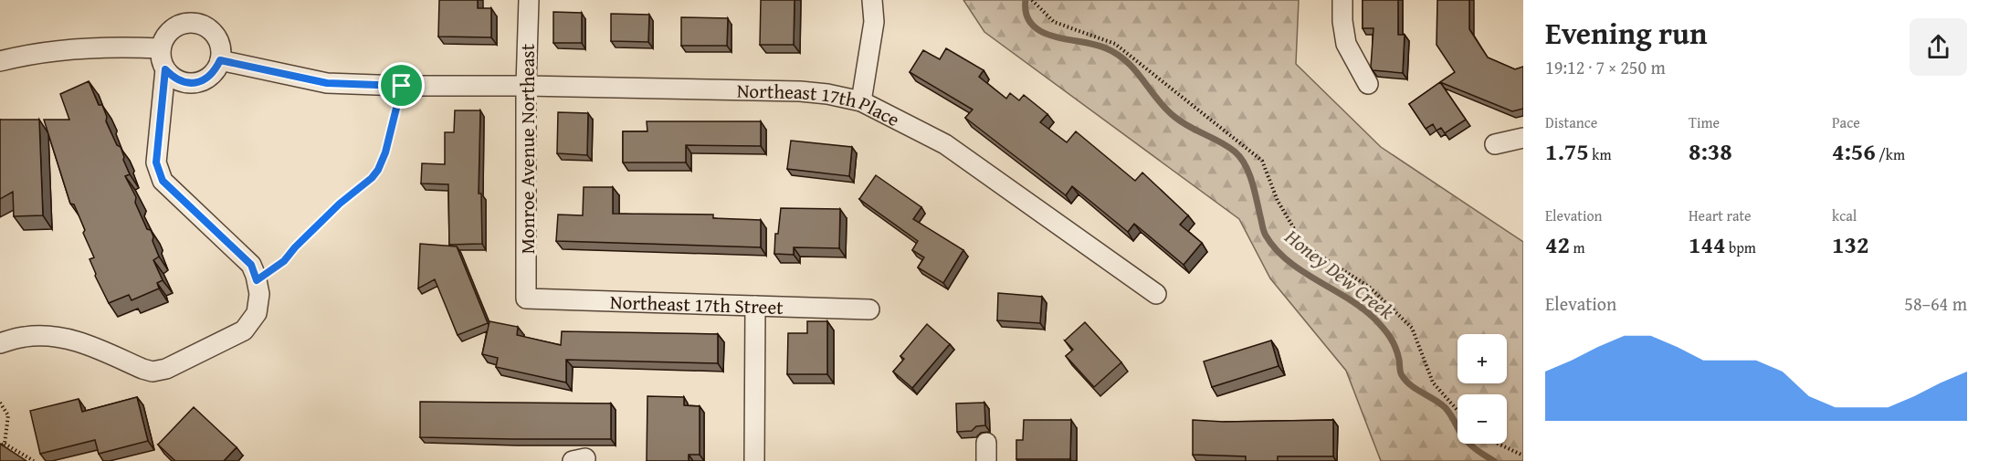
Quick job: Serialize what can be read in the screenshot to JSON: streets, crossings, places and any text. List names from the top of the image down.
{
  "streets": {
    "street": ["Northeast 17th Place", "Monroe Avenue Northeast", "Northeast 17th Street"]
  },
  "crossings": [
    ["Northeast 17th Place", "Monroe Avenue Northeast"],
    ["Monroe Avenue Northeast", "Northeast 17th Street"]
  ],
  "water": ["Honey Dew Creek"],
  "page": {
    "heading": ["Evening run", "19:12 · 7 × 250 m"],
    "stats": [
      ["Distance", "1.75 km"],
      ["Time", "8:38"],
      ["Pace", "4:56 /km"],
      ["Elevation", "42 m"],
      ["Heart rate", "144 bpm"],
      ["kcal", "132"]
    ],
    "chart": ["Elevation", "58–64 m"],
    "map_buttons": ["+", "−"]
  }
}
